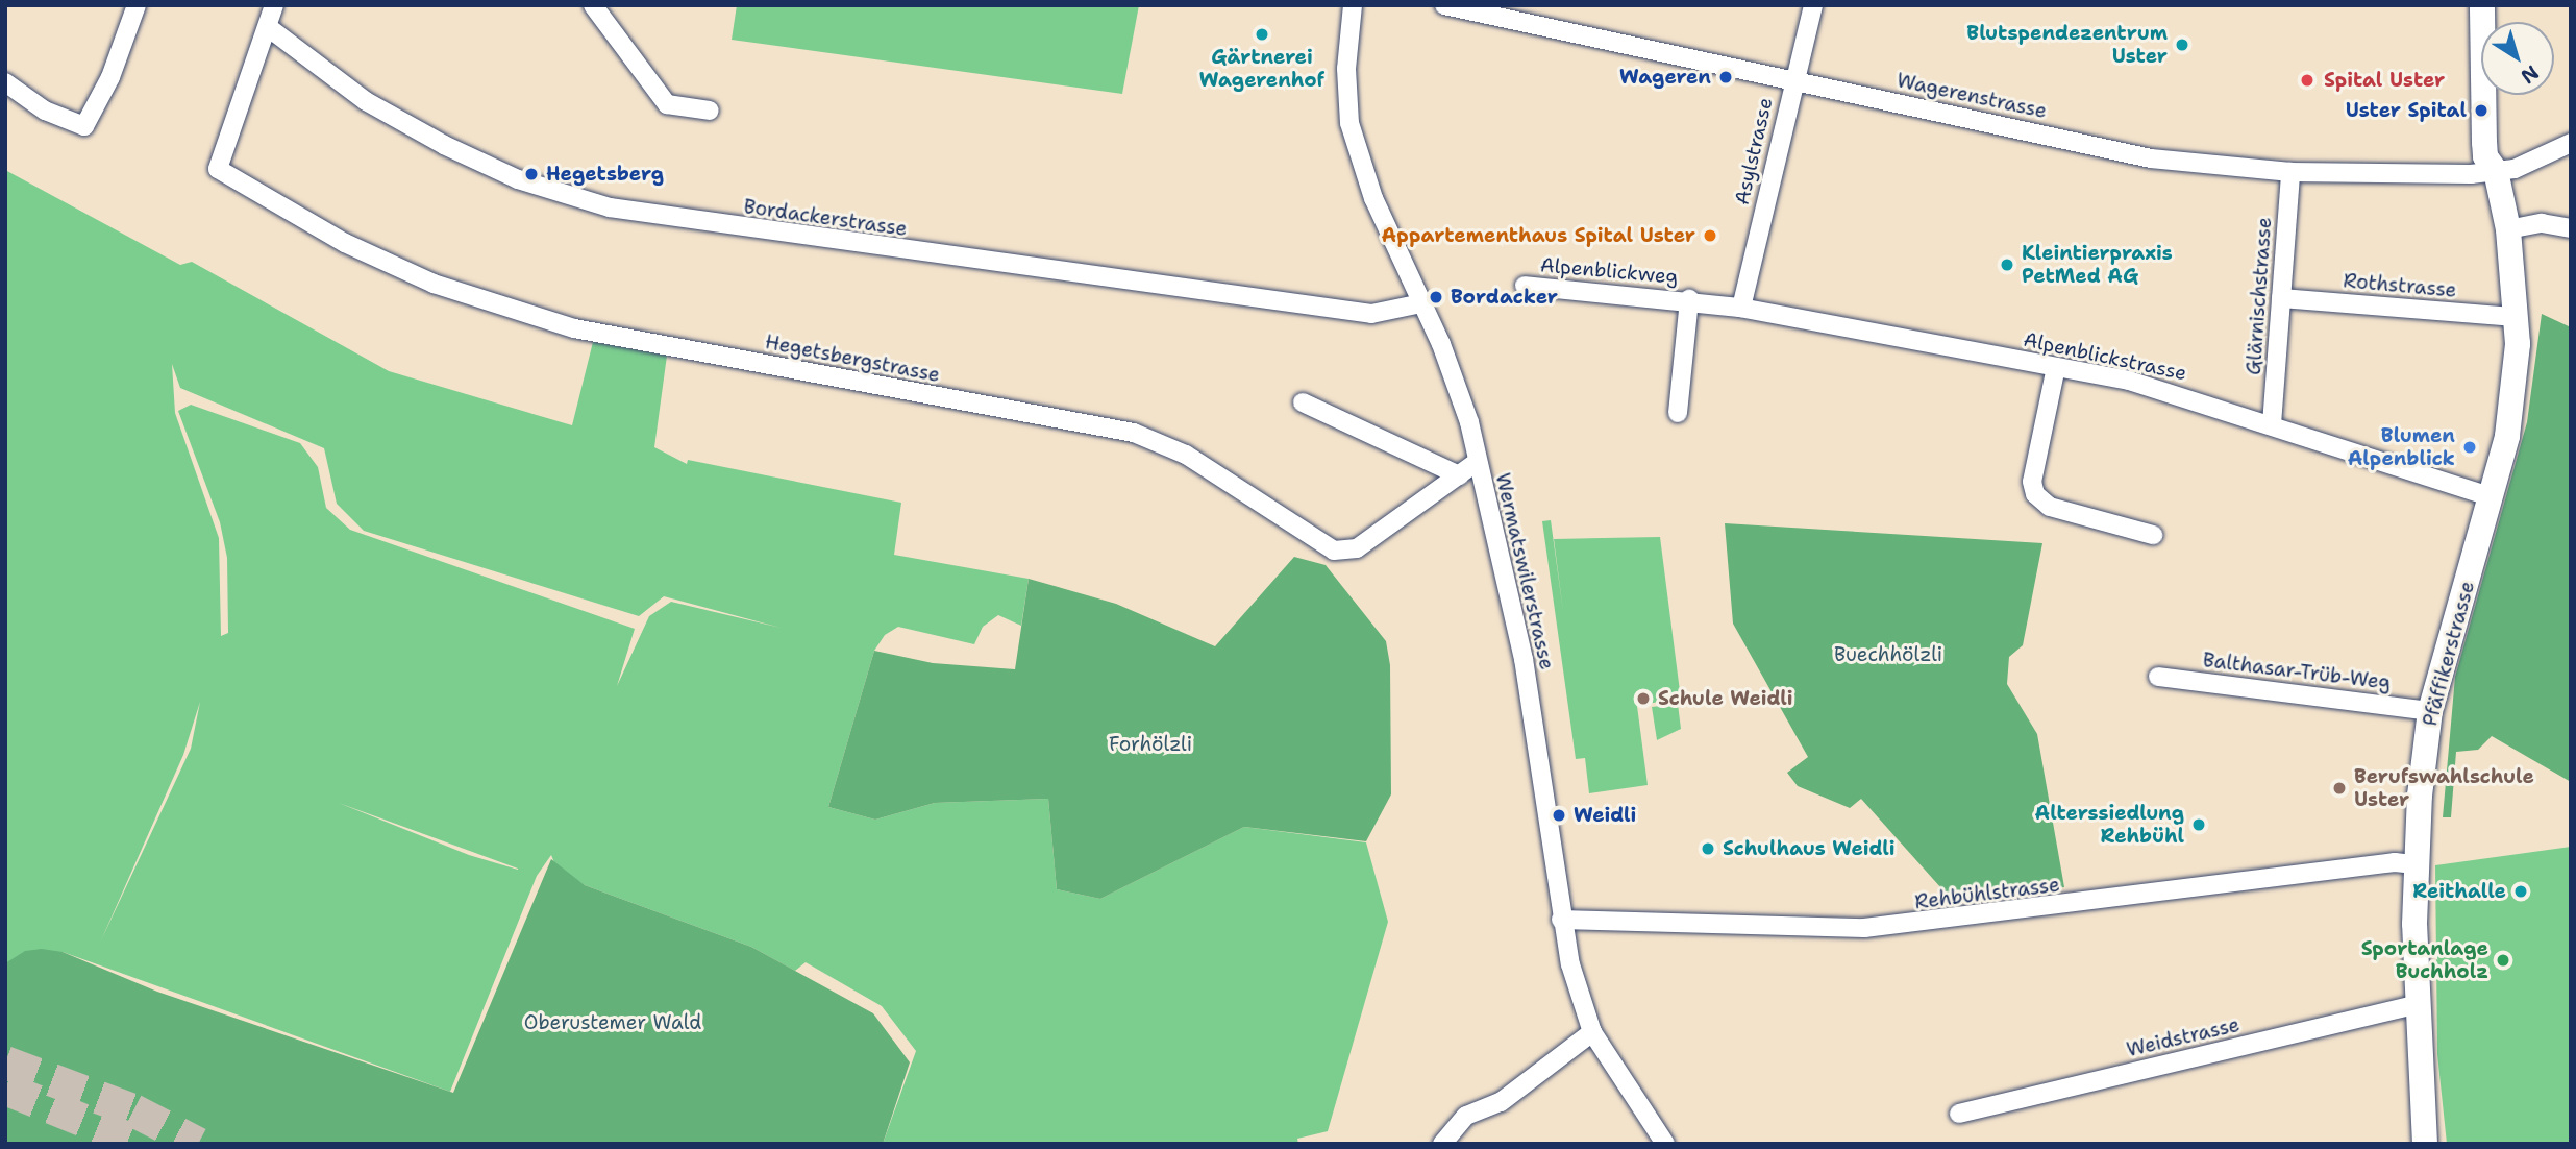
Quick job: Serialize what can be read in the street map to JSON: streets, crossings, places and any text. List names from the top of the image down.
{
  "streets": {
    "main road": ["Pfäffikerstrasse"],
    "street": [
      "Wagerenstrasse",
      "Asylstrasse",
      "Bordackerstrasse",
      "Alpenblickweg",
      "Rothstrasse",
      "Glärnischstrasse",
      "Alpenblickstrasse",
      "Hegetsbergstrasse",
      "Wermatswilerstrasse",
      "Balthasar-Trüb-Weg",
      "Rehbühlstrasse",
      "Weidstrasse"
    ]
  },
  "crossings": [
    ["Wagerenstrasse", "Asylstrasse"],
    ["Wagerenstrasse", "Glärnischstrasse"],
    ["Wagerenstrasse", "Pfäffikerstrasse"],
    ["Asylstrasse", "Alpenblickweg"],
    ["Asylstrasse", "Alpenblickstrasse"],
    ["Bordackerstrasse", "Hegetsbergstrasse"],
    ["Bordackerstrasse", "Wermatswilerstrasse"],
    ["Alpenblickweg", "Alpenblickstrasse"],
    ["Rothstrasse", "Glärnischstrasse"],
    ["Rothstrasse", "Pfäffikerstrasse"],
    ["Glärnischstrasse", "Alpenblickstrasse"],
    ["Alpenblickstrasse", "Pfäffikerstrasse"],
    ["Hegetsbergstrasse", "Wermatswilerstrasse"],
    ["Wermatswilerstrasse", "Rehbühlstrasse"],
    ["Pfäffikerstrasse", "Balthasar-Trüb-Weg"],
    ["Pfäffikerstrasse", "Rehbühlstrasse"],
    ["Pfäffikerstrasse", "Weidstrasse"]
  ],
  "parks": ["Buechhölzli", "Forhölzli", "Oberustemer Wald"],
  "places": [
    "Gärtnerei Wagerenhof",
    "Blutspendezentrum Uster",
    "Wageren",
    "Spital Uster",
    "Uster Spital",
    "Hegetsberg",
    "Appartementhaus Spital Uster",
    "Kleintierpraxis PetMed AG",
    "Bordacker",
    "Blumen Alpenblick",
    "Schule Weidli",
    "Berufswahlschule Uster",
    "Weidli",
    "Alterssiedlung Rehbühl",
    "Schulhaus Weidli",
    "Reithalle",
    "Sportanlage Buchholz"
  ],
  "north": "bottom right"
}
